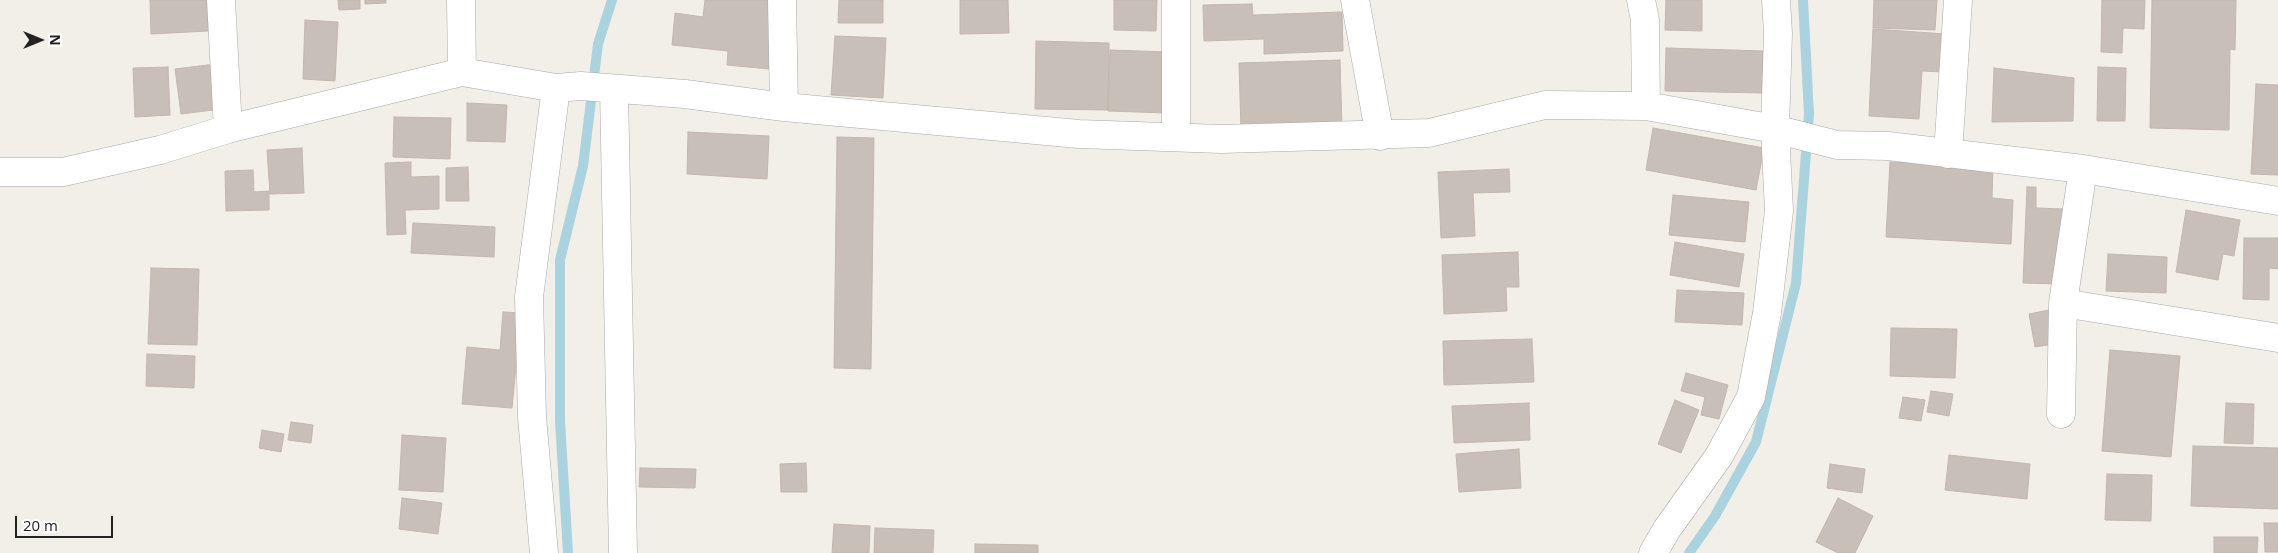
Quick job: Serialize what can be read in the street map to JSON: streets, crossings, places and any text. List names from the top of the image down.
{
  "scale_bar": "20 m",
  "north": "right"
}
